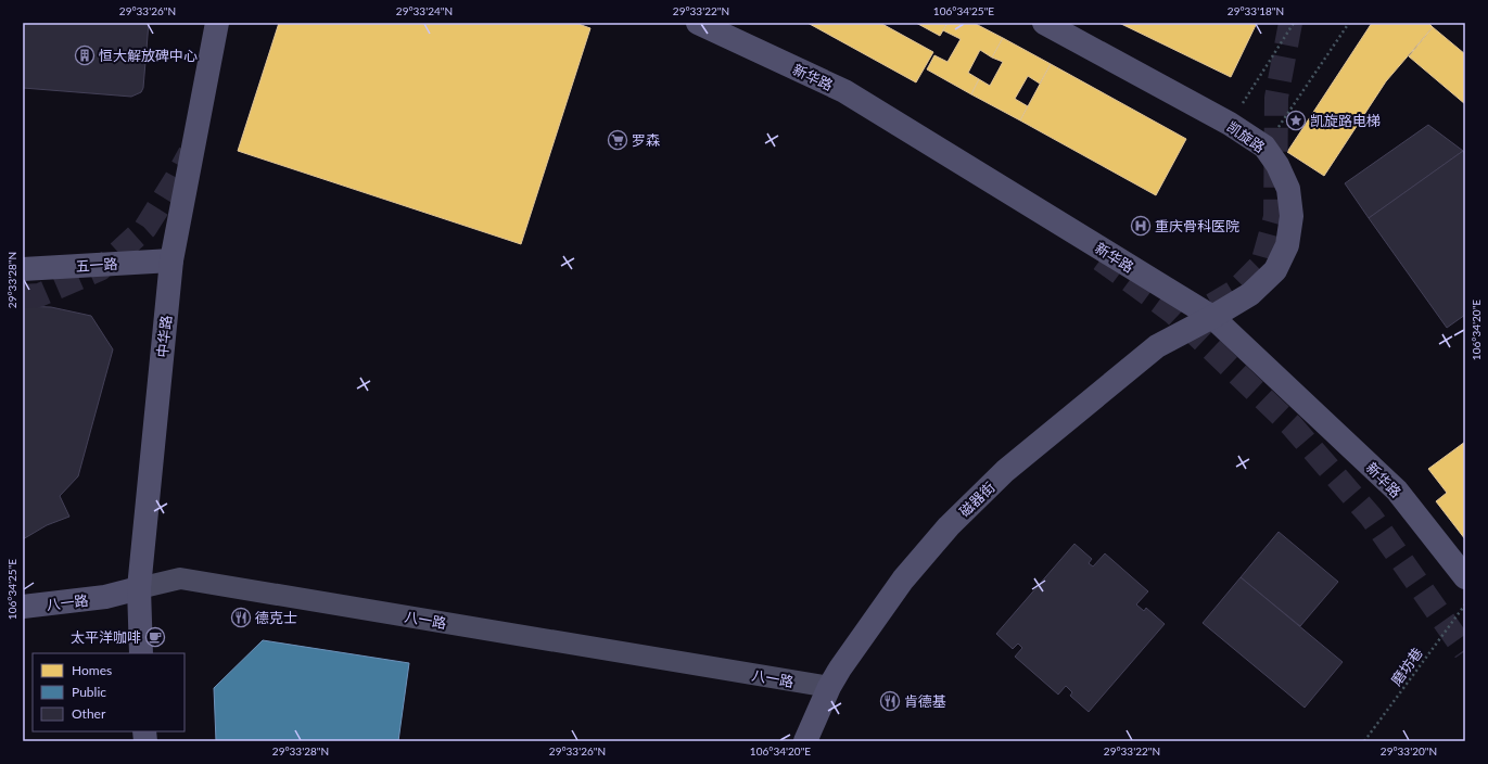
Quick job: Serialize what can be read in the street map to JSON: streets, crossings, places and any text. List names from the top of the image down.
{
  "streets": {
    "main road": [
      "新华路",
      "凯旋路",
      "五一路",
      "中华路",
      "磁器街",
      "八一路"
    ],
    "path": ["磨坊巷"]
  },
  "crossings": [
    ["新华路", "凯旋路"],
    ["新华路", "磁器街"],
    ["凯旋路", "磁器街"],
    ["五一路", "中华路"],
    ["中华路", "八一路"],
    ["磁器街", "八一路"]
  ],
  "places": {
    "building": ["恒大解放碑中心"],
    "place": ["凯旋路电梯"],
    "supermarket": ["罗森"],
    "hospital": ["重庆骨科医院"],
    "restaurant": ["德克士", "肯德基"],
    "cafe": ["太平洋咖啡"]
  },
  "legend": ["Homes", "Public", "Other"],
  "coordinates": [
    "29°33'26\"N",
    "29°33'24\"N",
    "29°33'22\"N",
    "106°34'25\"E",
    "29°33'18\"N",
    "29°33'28\"N",
    "106°34'20\"E",
    "29°33'20\"N"
  ]
}
